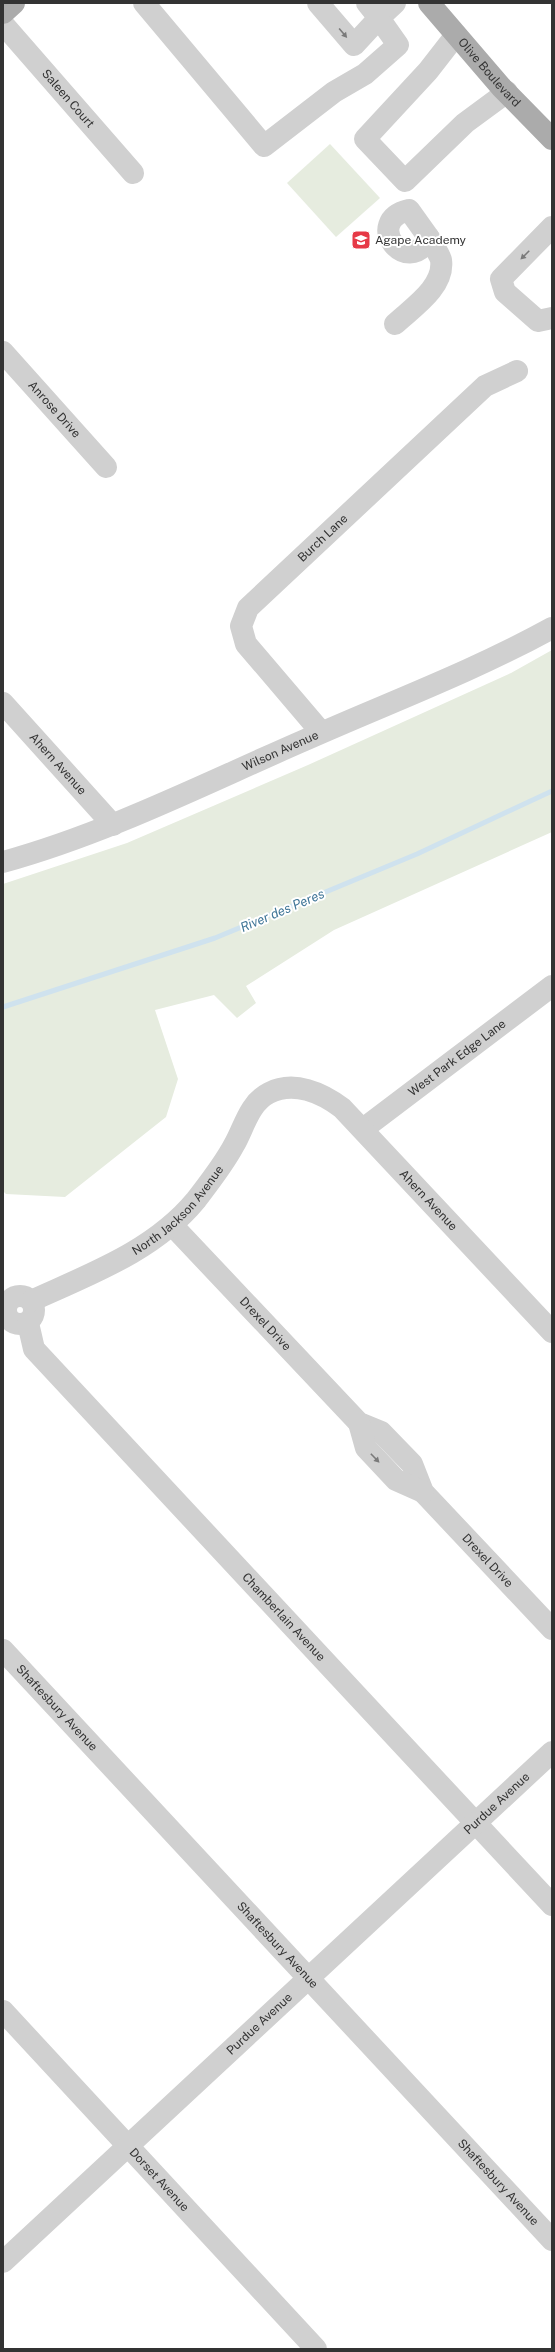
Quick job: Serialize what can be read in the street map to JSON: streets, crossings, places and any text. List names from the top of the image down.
{
  "streets": {
    "main road": ["Olive Boulevard"],
    "street": [
      "Saleen Court",
      "Anrose Drive",
      "Burch Lane",
      "Wilson Avenue",
      "Ahern Avenue",
      "West Park Edge Lane",
      "North Jackson Avenue",
      "Drexel Drive",
      "Chamberlain Avenue",
      "Shaftesbury Avenue",
      "Purdue Avenue",
      "Dorset Avenue"
    ]
  },
  "crossings": [
    ["Burch Lane", "Wilson Avenue"],
    ["Wilson Avenue", "Ahern Avenue"],
    ["Ahern Avenue", "West Park Edge Lane"],
    ["Ahern Avenue", "North Jackson Avenue"],
    ["North Jackson Avenue", "Drexel Drive"],
    ["North Jackson Avenue", "Chamberlain Avenue"],
    ["Chamberlain Avenue", "Purdue Avenue"],
    ["Shaftesbury Avenue", "Purdue Avenue"],
    ["Purdue Avenue", "Dorset Avenue"]
  ],
  "water": ["River des Peres"],
  "places": {
    "school or university": ["Agape Academy"]
  }
}
